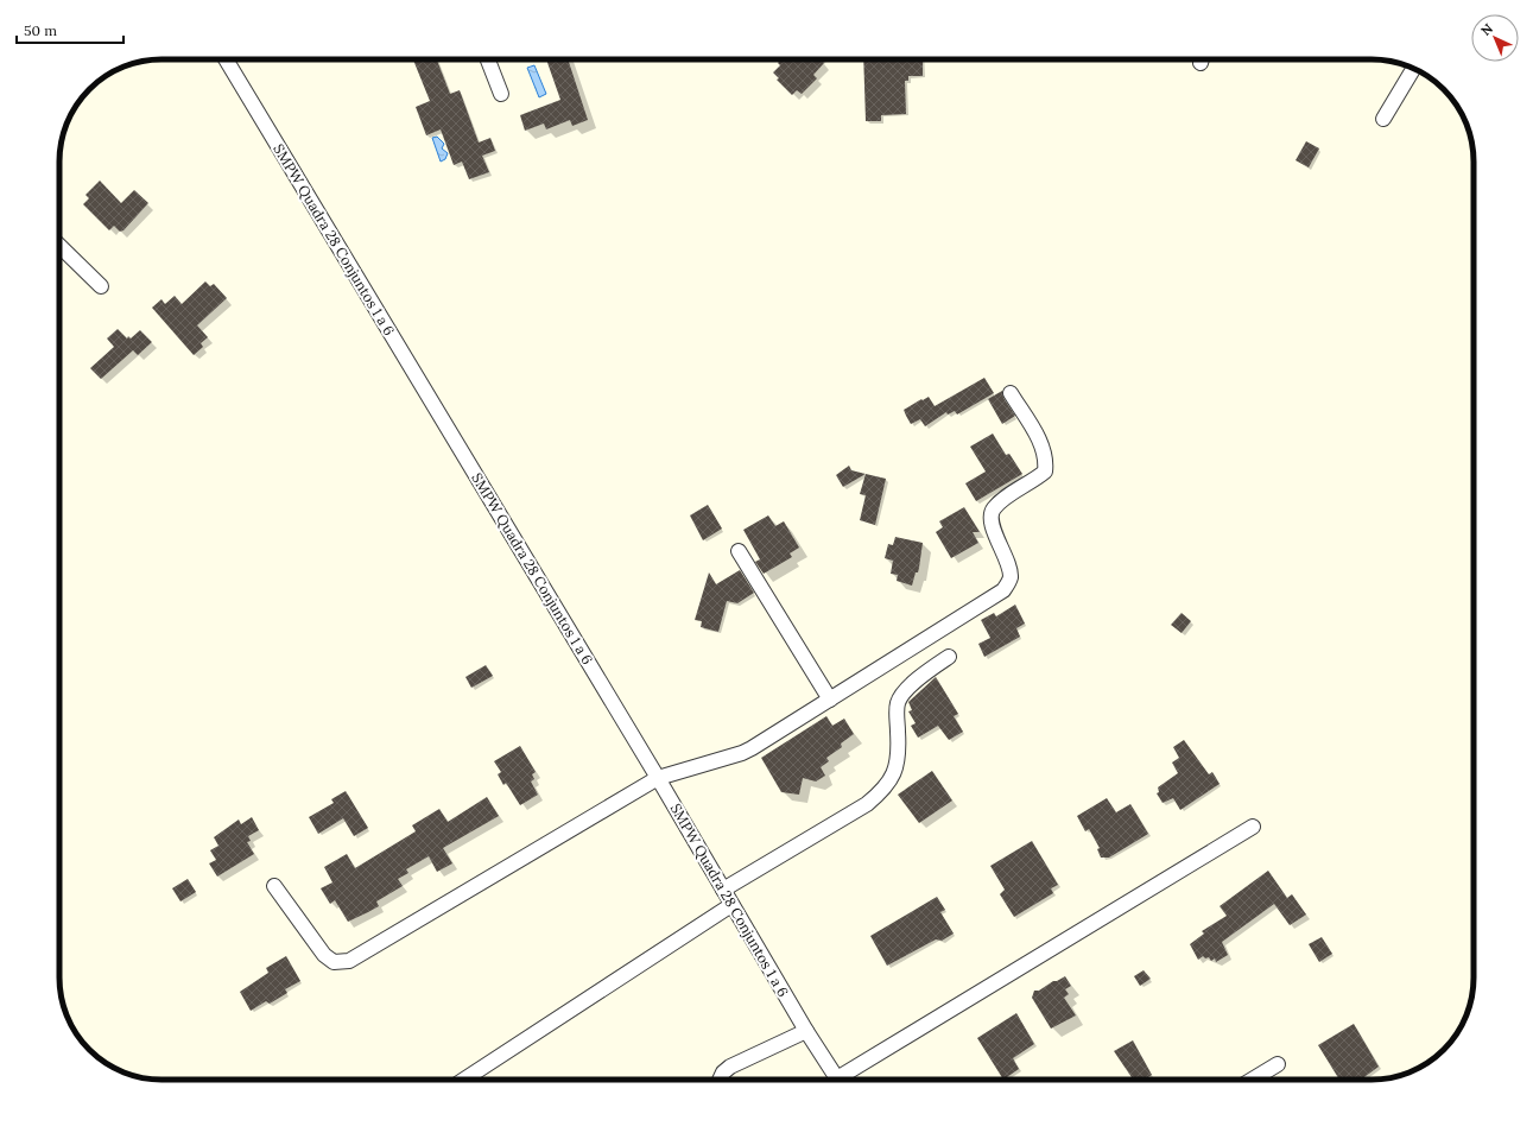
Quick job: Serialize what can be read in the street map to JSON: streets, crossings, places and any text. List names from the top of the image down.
{
  "streets": {
    "street": ["SMPW Quadra 28 Conjuntos 1 a 6"]
  },
  "scale_bar": "50 m",
  "north": "top left"
}
